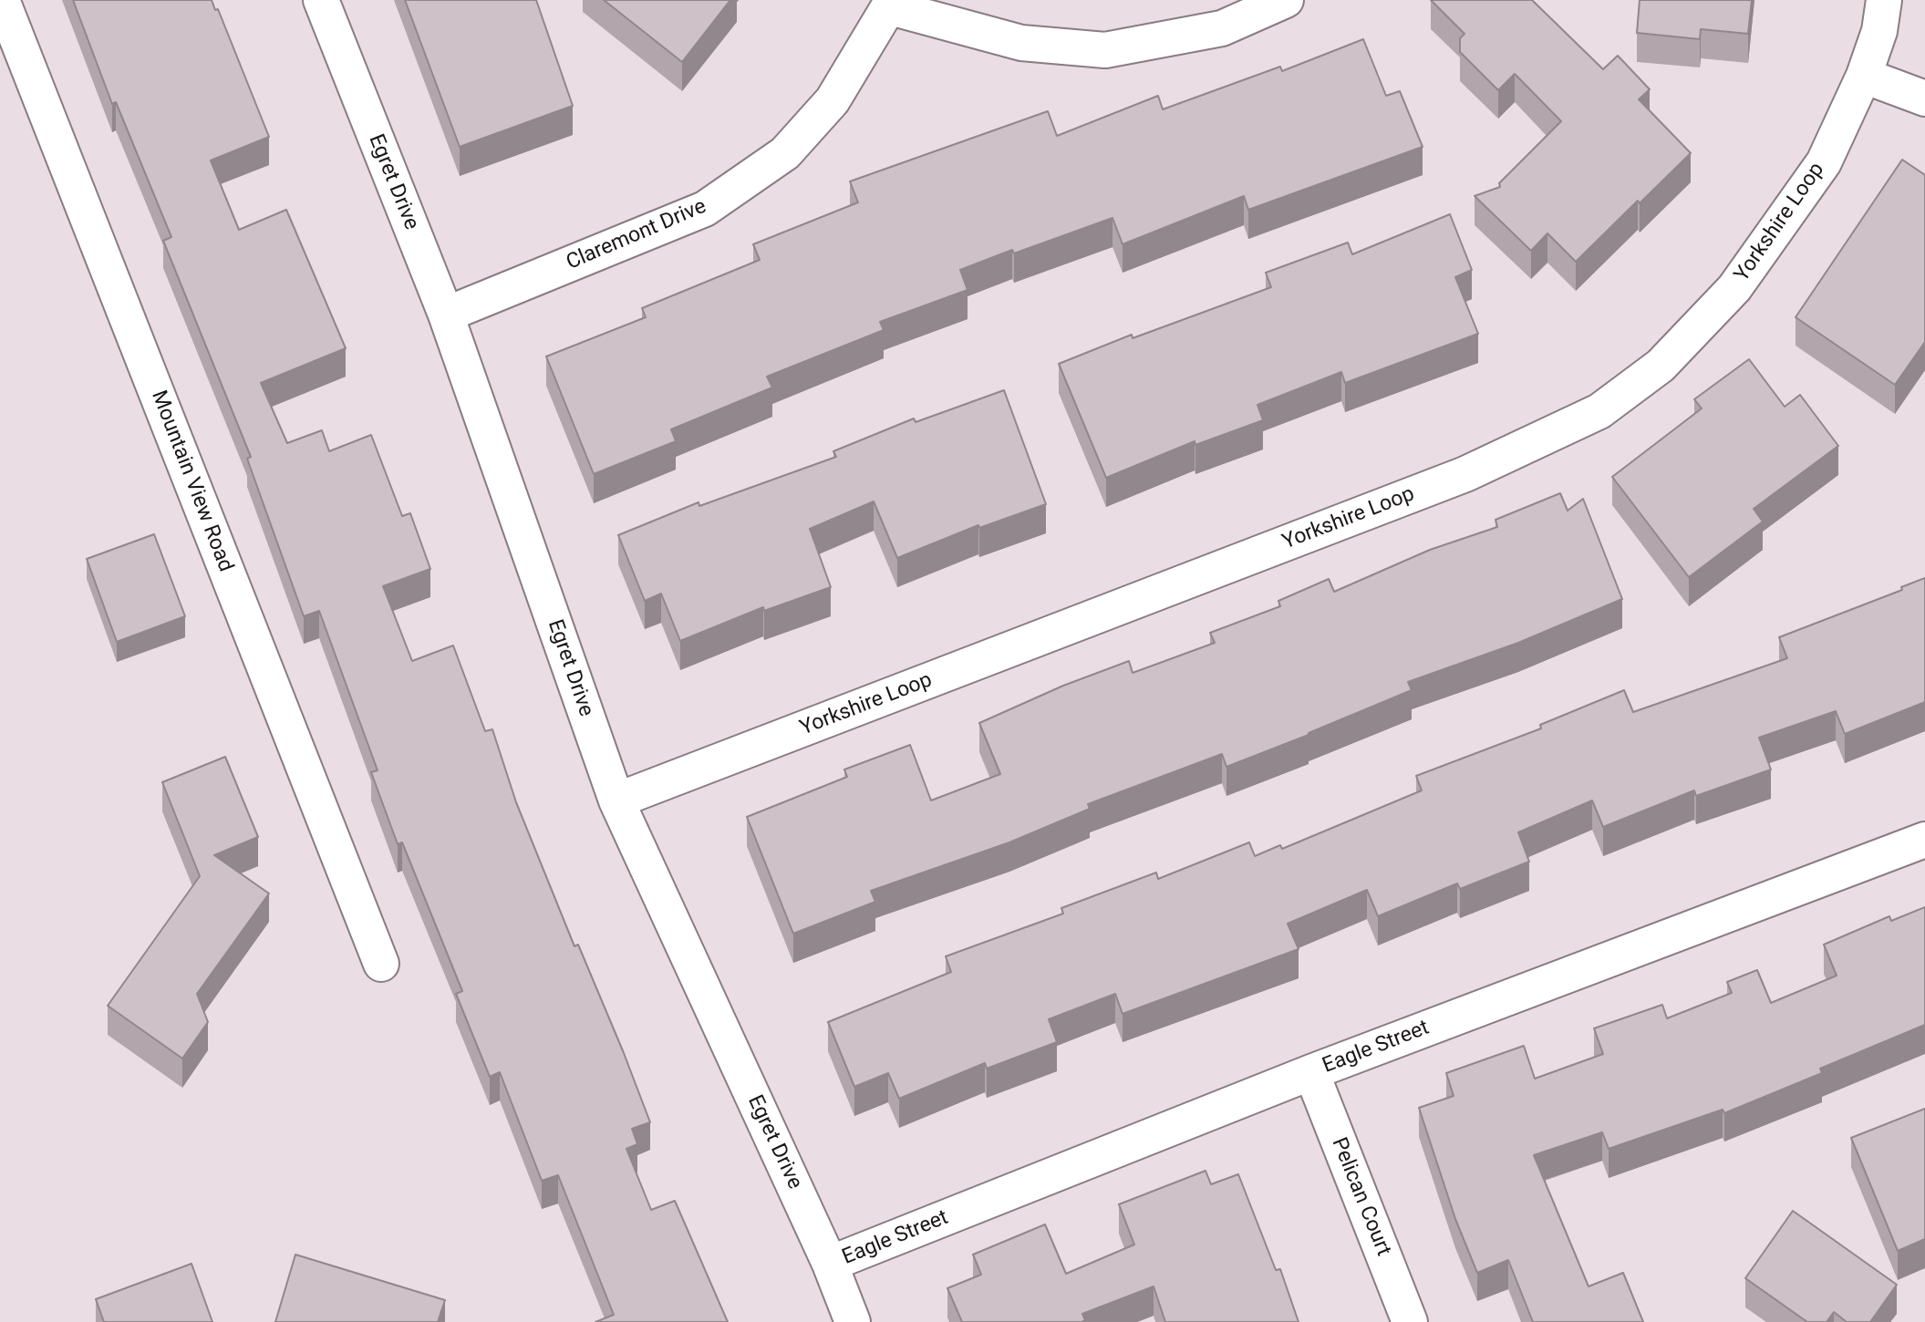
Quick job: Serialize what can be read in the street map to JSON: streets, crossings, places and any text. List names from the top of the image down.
{
  "streets": {
    "street": [
      "Egret Drive",
      "Yorkshire Loop",
      "Claremont Drive",
      "Mountain View Road",
      "Eagle Street",
      "Pelican Court"
    ]
  },
  "crossings": [
    ["Egret Drive", "Yorkshire Loop"],
    ["Egret Drive", "Claremont Drive"],
    ["Egret Drive", "Eagle Street"],
    ["Eagle Street", "Pelican Court"]
  ]
}
